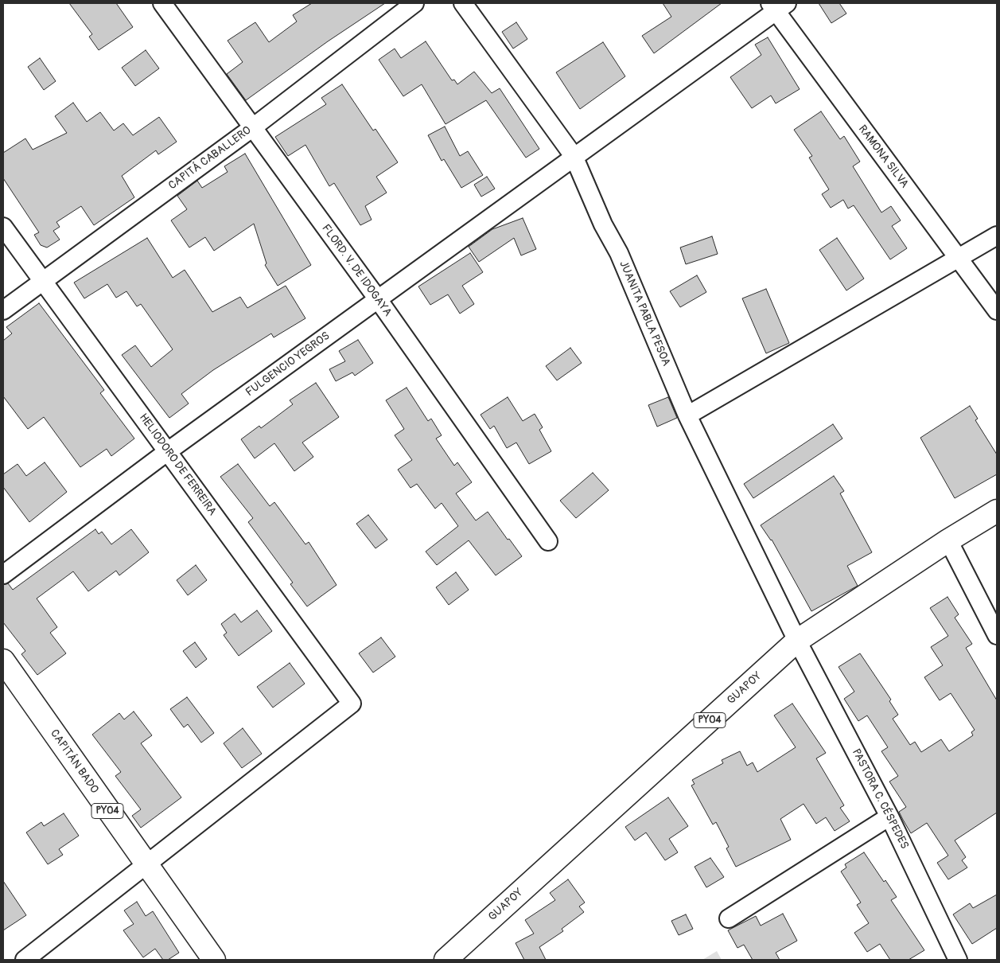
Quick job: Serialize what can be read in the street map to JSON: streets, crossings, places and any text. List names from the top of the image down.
{
  "streets": {
    "main road": ["GUAPOY", "PY04", "CAPITÁN BADO"],
    "street": [
      "RAMONA SILVA",
      "CAPITÁ CABALLERO",
      "FLORD. V. DE IDOGAYA",
      "JUANITA PABLA PESOA",
      "FULGENCIO YEGROS",
      "HELIODORO DE FERREIRA",
      "PASTORA C. CÉSPEDES"
    ]
  },
  "crossings": [
    ["RAMONA SILVA", "FULGENCIO YEGROS"],
    ["CAPITÁ CABALLERO", "FLORD. V. DE IDOGAYA"],
    ["CAPITÁ CABALLERO", "HELIODORO DE FERREIRA"],
    ["FLORD. V. DE IDOGAYA", "FULGENCIO YEGROS"],
    ["JUANITA PABLA PESOA", "FULGENCIO YEGROS"],
    ["JUANITA PABLA PESOA", "GUAPOY"],
    ["JUANITA PABLA PESOA", "PASTORA C. CÉSPEDES"],
    ["FULGENCIO YEGROS", "HELIODORO DE FERREIRA"],
    ["HELIODORO DE FERREIRA", "CAPITÁN BADO"],
    ["GUAPOY", "PASTORA C. CÉSPEDES"]
  ]
}
